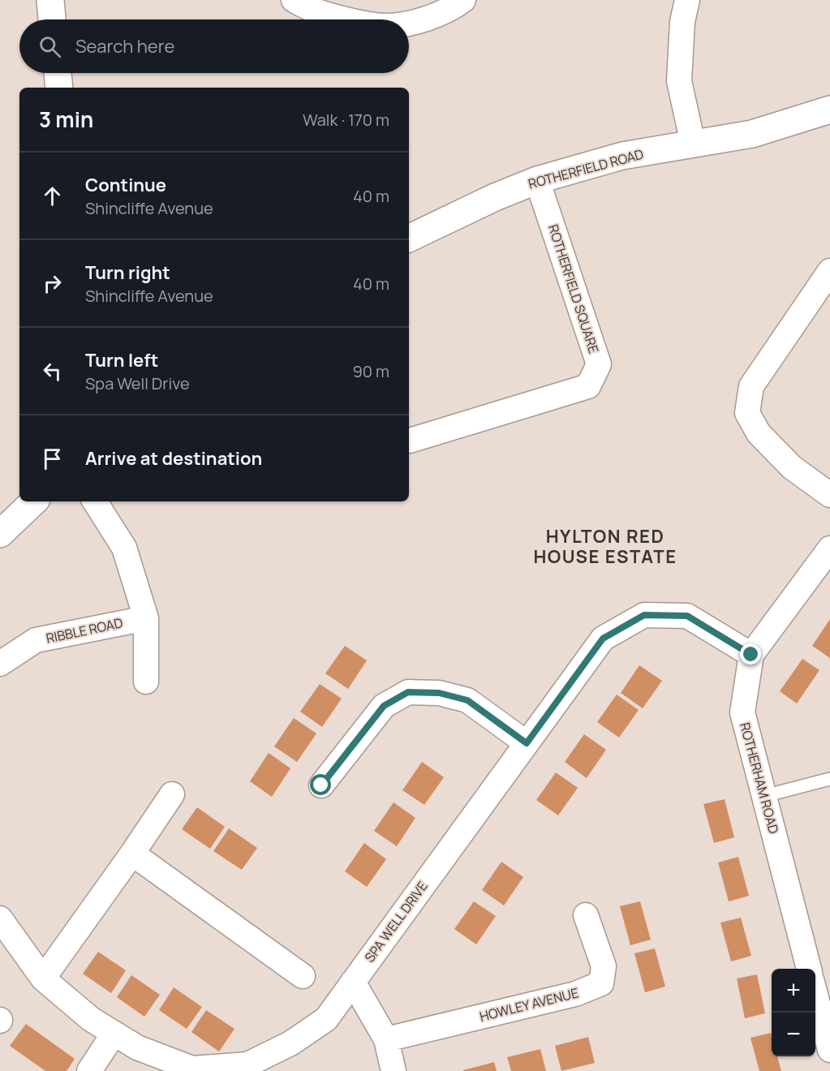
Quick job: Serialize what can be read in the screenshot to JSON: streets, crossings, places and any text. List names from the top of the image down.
{
  "streets": {
    "street": [
      "ROTHERFIELD ROAD",
      "ROTHERFIELD SQUARE",
      "RIBBLE ROAD",
      "ROTHERHAM ROAD",
      "SPA WELL DRIVE",
      "HOWLEY AVENUE"
    ]
  },
  "crossings": [
    ["ROTHERFIELD ROAD", "ROTHERFIELD SQUARE"],
    ["ROTHERHAM ROAD", "SPA WELL DRIVE"]
  ],
  "districts": ["HYLTON RED HOUSE ESTATE"],
  "page": {
    "search": "Search here",
    "heading": ["3 min", "Walk · 170 m"],
    "list": [
      ["Continue", "Shincliffe Avenue", "40 m"],
      ["Turn right", "Shincliffe Avenue", "40 m"],
      ["Turn left", "Spa Well Drive", "90 m"],
      "Arrive at destination"
    ],
    "map_buttons": ["+", "−"]
  }
}
